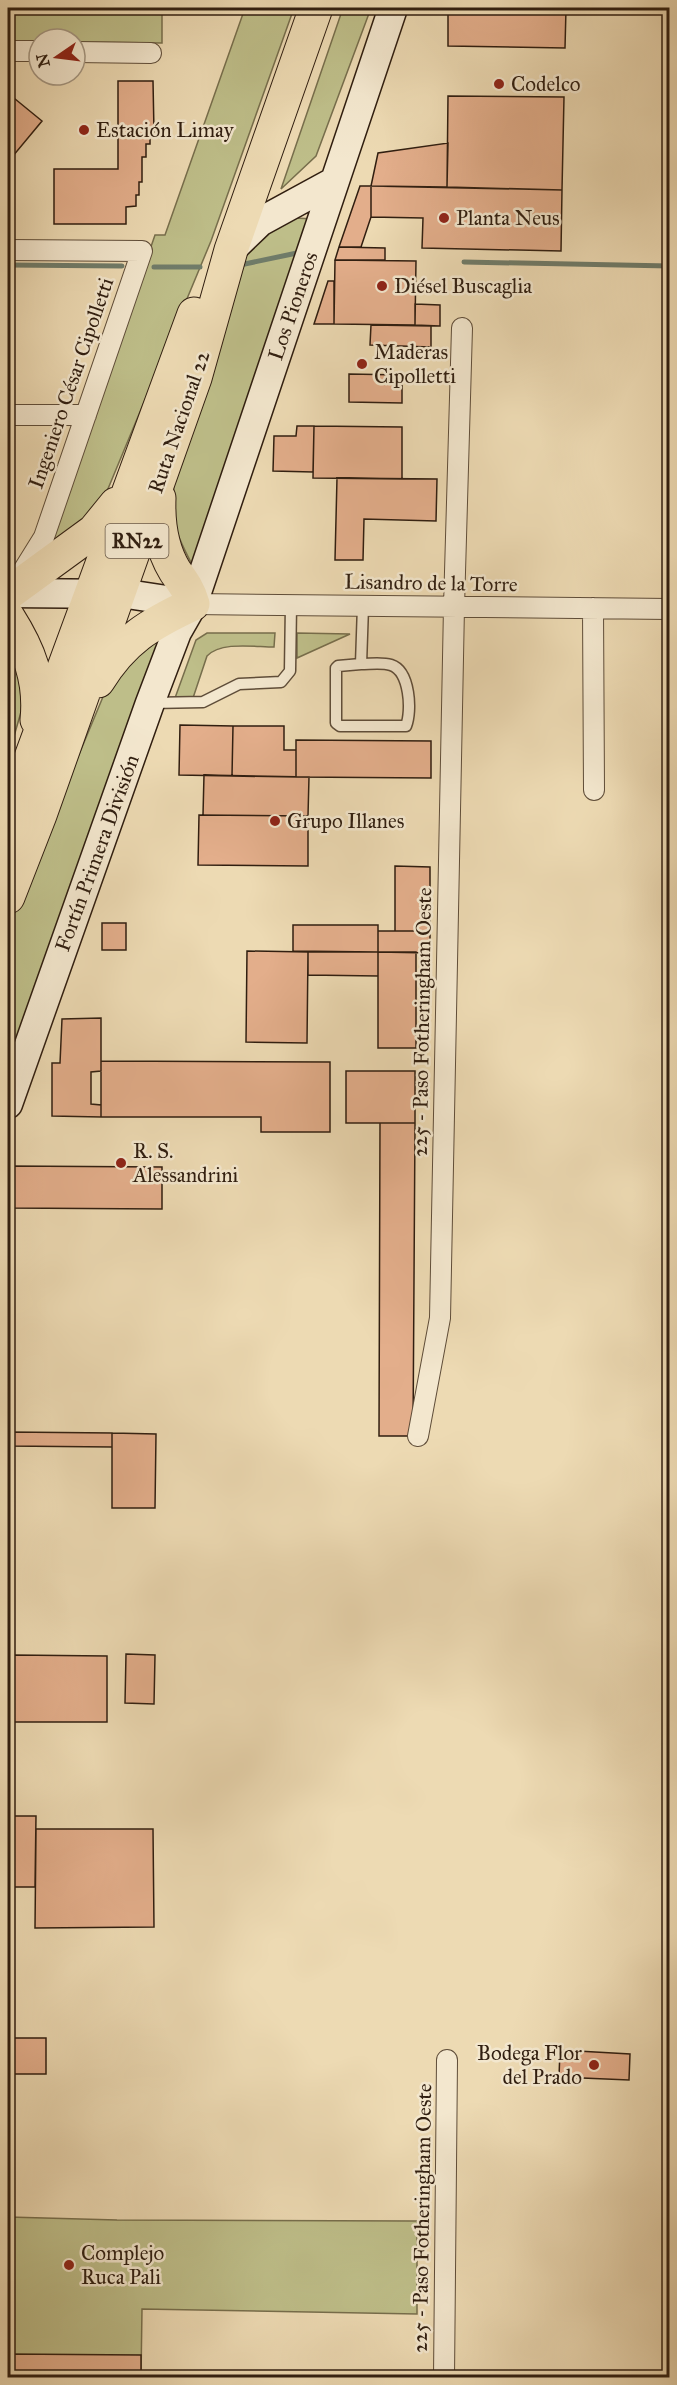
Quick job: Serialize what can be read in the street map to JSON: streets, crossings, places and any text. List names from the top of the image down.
{
  "streets": {
    "highway": ["Ruta Nacional 22", "RN22"],
    "street": [
      "Los Pioneros",
      "Ingeniero César Cipolletti",
      "Lisandro de la Torre",
      "Fortín Primera División",
      "225 - Paso Fotheringham Oeste"
    ]
  },
  "crossings": [
    ["Los Pioneros", "Lisandro de la Torre"],
    ["Los Pioneros", "Fortín Primera División"],
    ["Lisandro de la Torre", "Fortín Primera División"],
    ["Lisandro de la Torre", "225 - Paso Fotheringham Oeste"]
  ],
  "places": [
    "Codelco",
    "Estación Limay",
    "Planta Neus",
    "Diésel Buscaglia",
    "Maderas Cipolletti",
    "Grupo Illanes",
    "R. S. Alessandrini",
    "Bodega Flor del Prado",
    "Complejo Ruca Pali"
  ],
  "north": "left"
}
